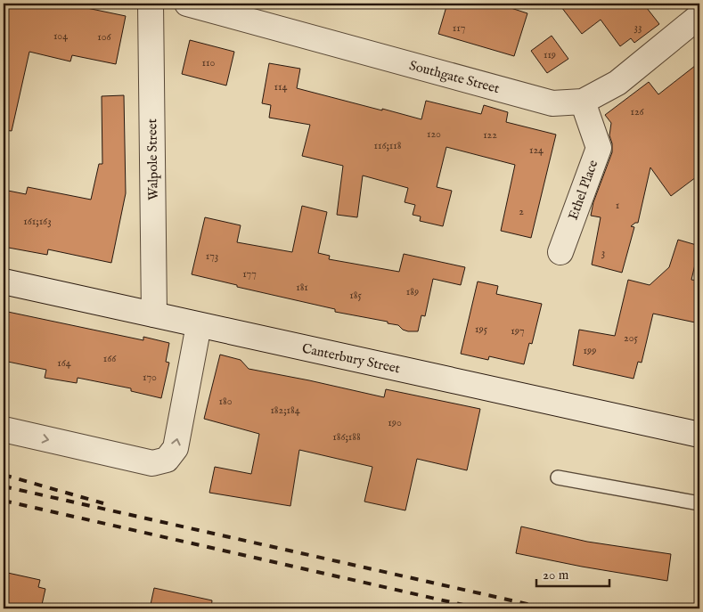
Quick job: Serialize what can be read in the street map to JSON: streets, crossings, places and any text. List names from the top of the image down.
{
  "streets": {
    "street": [
      "Southgate Street",
      "Walpole Street",
      "Ethel Place",
      "Canterbury Street"
    ]
  },
  "crossings": [
    ["Southgate Street", "Ethel Place"],
    ["Walpole Street", "Canterbury Street"]
  ],
  "house_numbers": [
    "33",
    "117",
    "104",
    "106",
    "119",
    "110",
    "114",
    "126",
    "120",
    "122",
    "116;118",
    "124",
    "1",
    "2",
    "161;163",
    "3",
    "173",
    "177",
    "181",
    "189",
    "185",
    "195",
    "197",
    "205",
    "199",
    "166",
    "164",
    "170",
    "180",
    "182;184",
    "190",
    "186;188"
  ],
  "scale_bar": "20 m"
}
